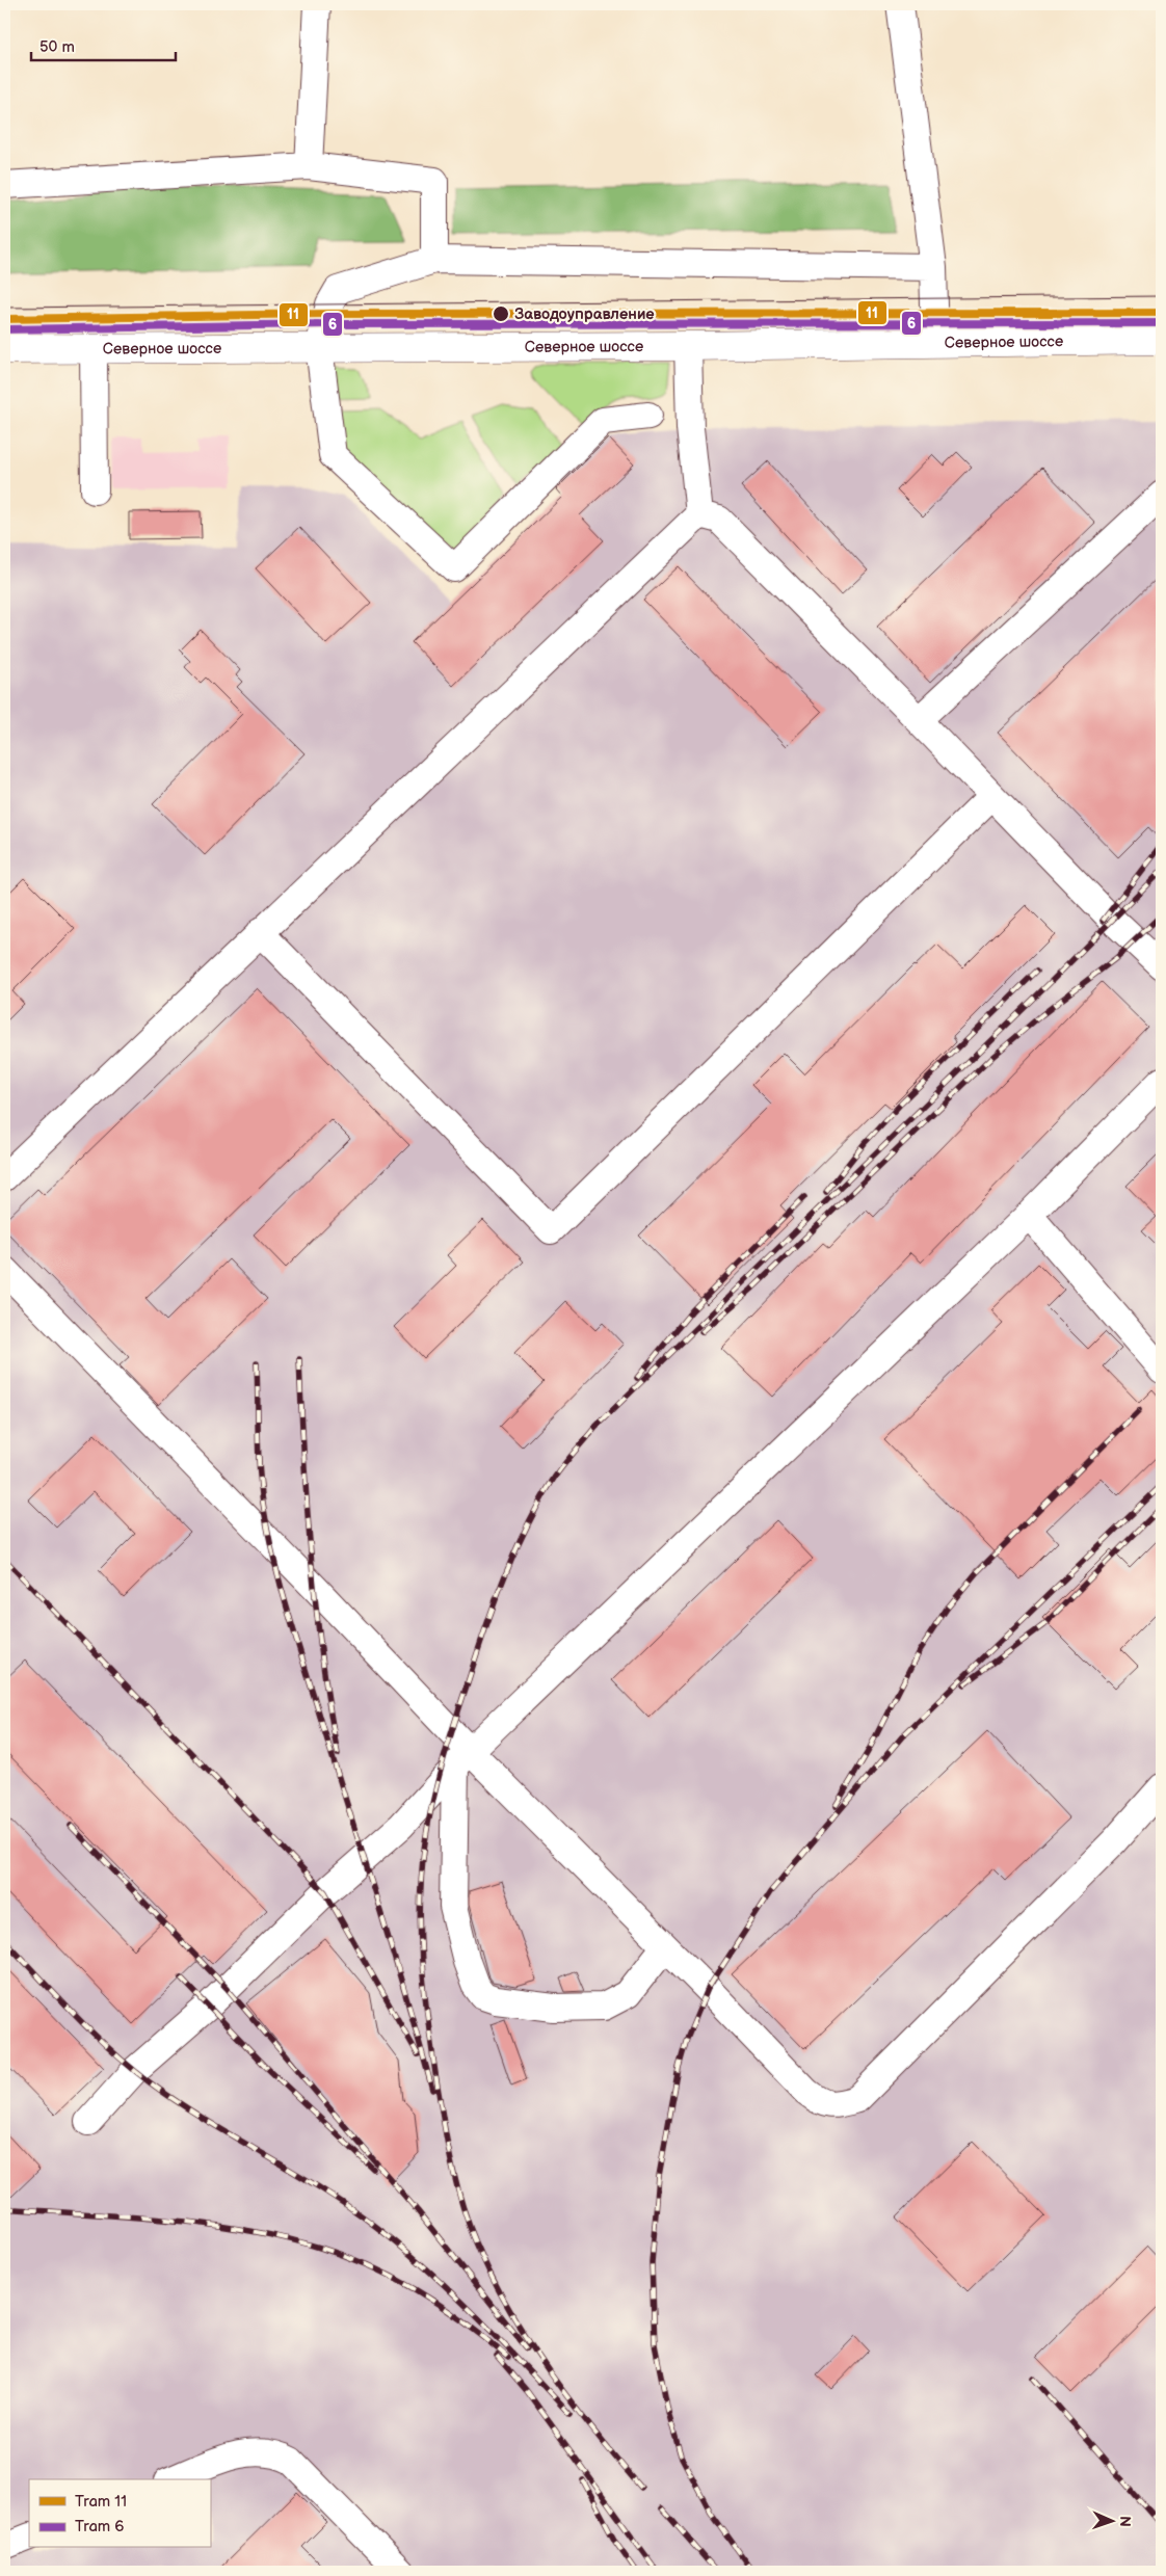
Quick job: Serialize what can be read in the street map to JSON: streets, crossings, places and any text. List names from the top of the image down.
{
  "streets": {
    "main road": ["Северное шоссе"]
  },
  "places": ["Заводоуправление"],
  "lines": ["tram line 11", "tram line 6"],
  "legend": ["Tram 11", "Tram 6"],
  "scale_bar": "50 m",
  "north": "right"
}
